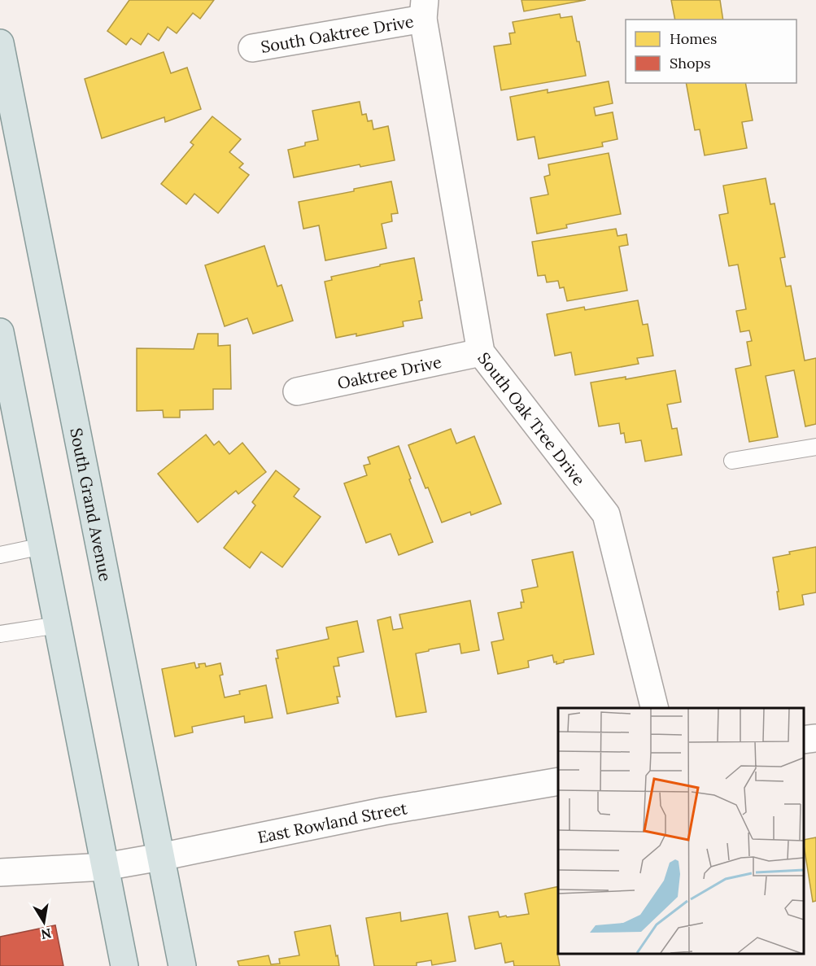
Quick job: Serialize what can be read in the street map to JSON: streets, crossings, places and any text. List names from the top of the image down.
{
  "streets": {
    "main road": ["South Grand Avenue"],
    "street": [
      "South Oaktree Drive",
      "Oaktree Drive",
      "South Oak Tree Drive",
      "East Rowland Street"
    ]
  },
  "crossings": [
    ["South Oaktree Drive", "South Oak Tree Drive"],
    ["Oaktree Drive", "South Oak Tree Drive"],
    ["South Grand Avenue", "East Rowland Street"]
  ],
  "legend": ["Homes", "Shops"],
  "north": "bottom"
}
